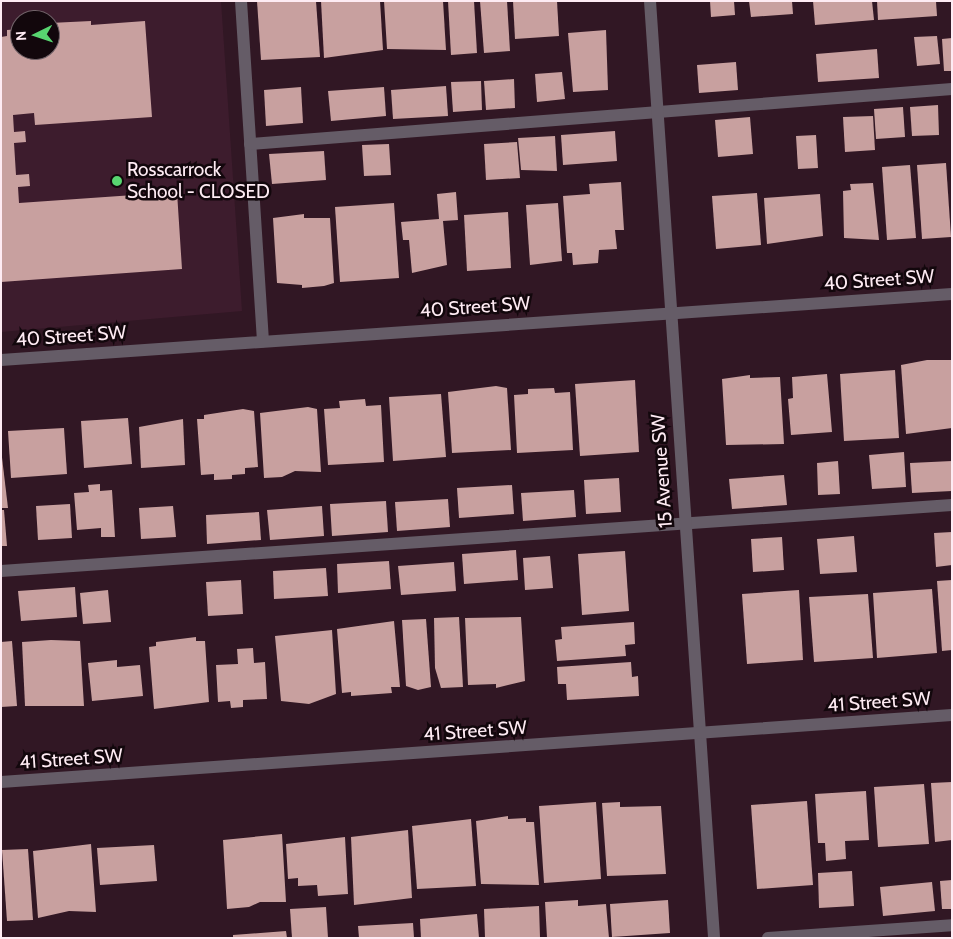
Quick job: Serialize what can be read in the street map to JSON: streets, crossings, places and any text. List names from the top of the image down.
{
  "streets": {
    "street": ["40 Street SW", "15 Avenue SW", "41 Street SW"]
  },
  "crossings": [
    ["40 Street SW", "15 Avenue SW"],
    ["15 Avenue SW", "41 Street SW"]
  ],
  "places": ["Rosscarrock School - CLOSED"],
  "north": "left"
}
